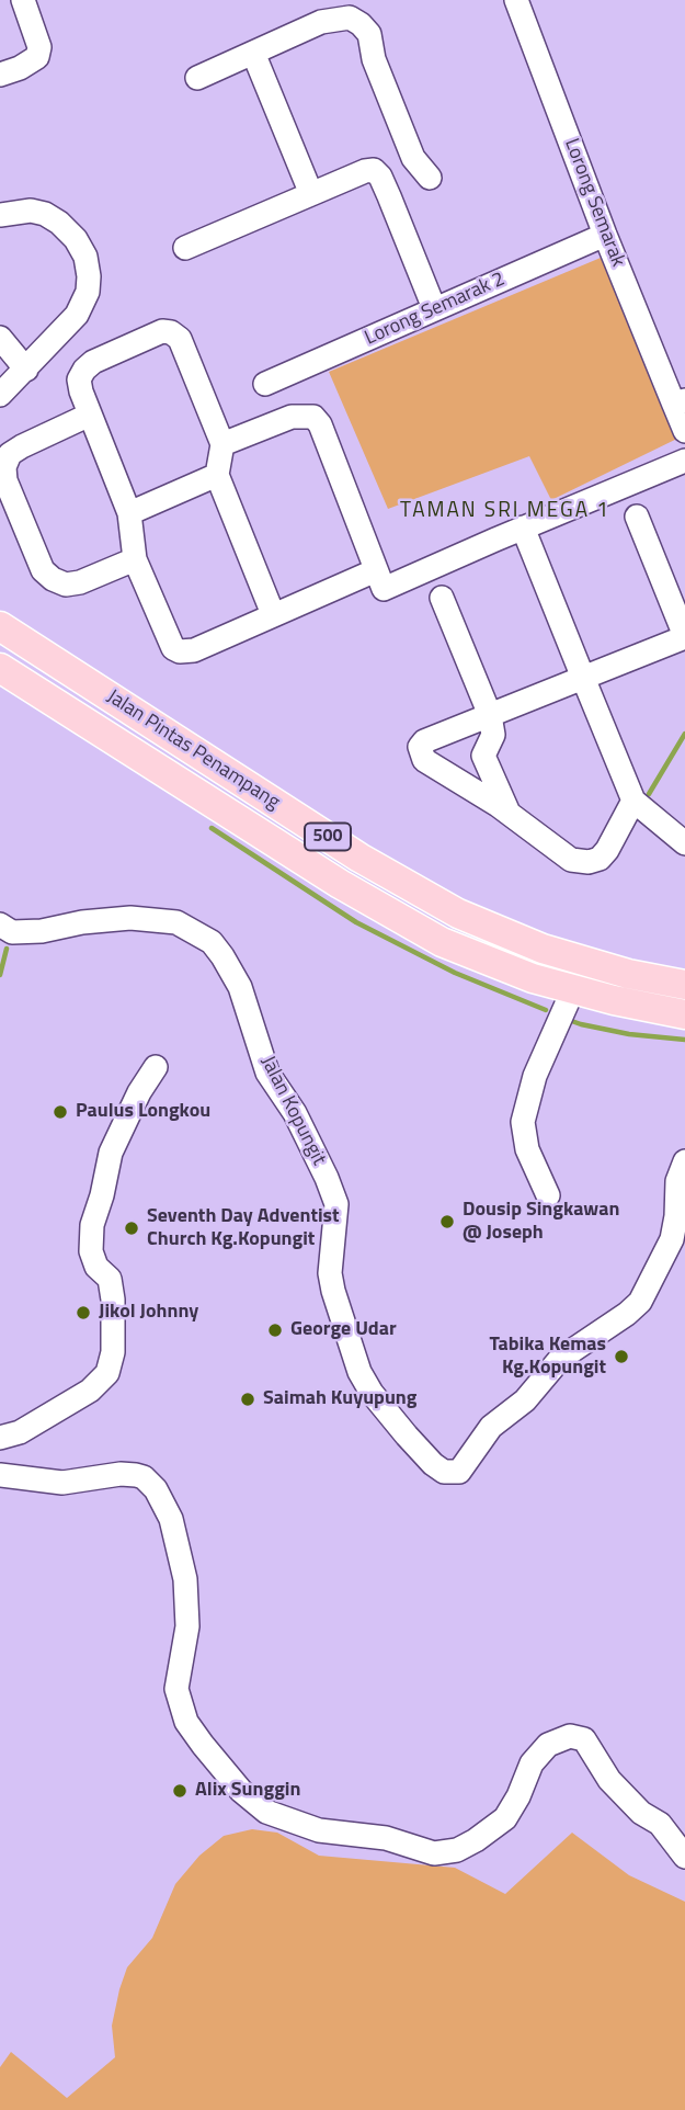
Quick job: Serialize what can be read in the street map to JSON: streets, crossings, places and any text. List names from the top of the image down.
{
  "streets": {
    "main road": ["Jalan Pintas Penampang", "500"],
    "street": ["Lorong Semarak", "Lorong Semarak 2", "Jalan Kopungit"]
  },
  "crossings": [
    ["Lorong Semarak", "Lorong Semarak 2"]
  ],
  "districts": ["TAMAN SRI MEGA 1"],
  "places": [
    "Paulus Longkou",
    "Dousip Singkawan @ Joseph",
    "Seventh Day Adventist Church Kg.Kopungit",
    "Jikol Johnny",
    "George Udar",
    "Tabika Kemas Kg.Kopungit",
    "Saimah Kuyupung",
    "Alix Sunggin"
  ]
}
